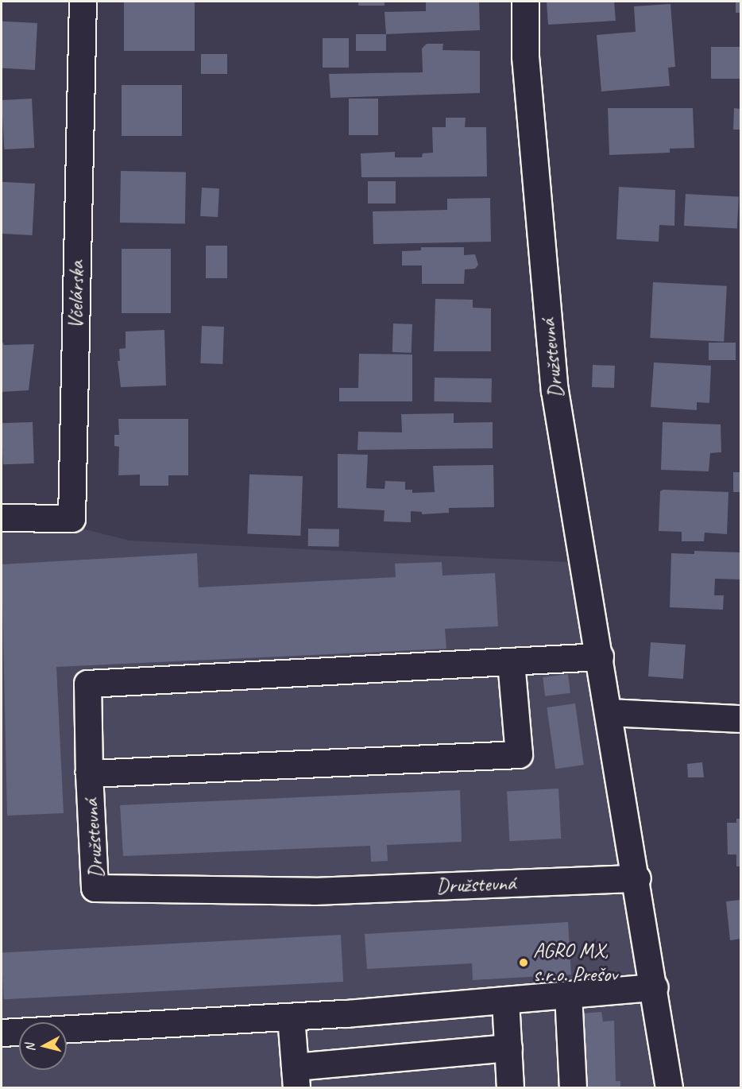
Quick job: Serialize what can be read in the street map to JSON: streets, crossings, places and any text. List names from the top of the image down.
{
  "streets": {
    "street": ["Včelárska", "Družstevná"]
  },
  "places": ["AGRO MX, s.r.o. Prešov"],
  "north": "left"
}
